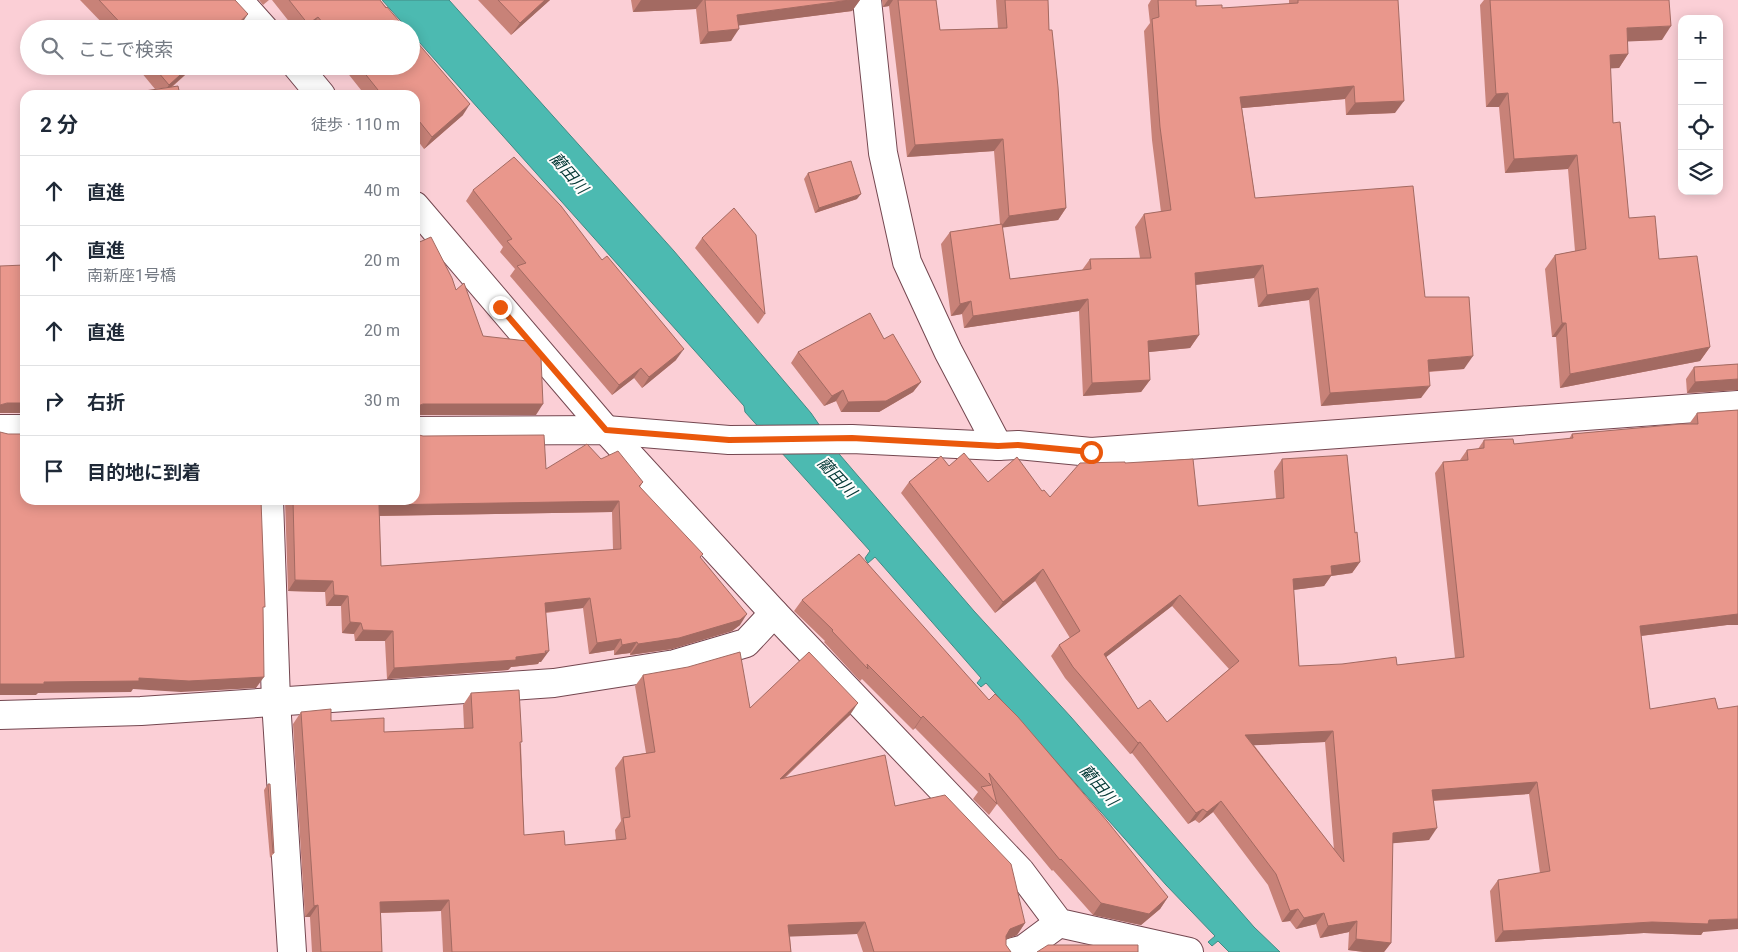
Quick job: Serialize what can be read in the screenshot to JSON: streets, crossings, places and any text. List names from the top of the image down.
{
  "water": ["藺田川"],
  "page": {
    "map_buttons": ["+", "−"],
    "search": "ここで検索",
    "heading": ["2 分", "徒歩 · 110 m"],
    "list": [
      ["直進", "40 m"],
      ["直進", "南新座1号橋", "20 m"],
      ["直進", "20 m"],
      ["右折", "30 m"],
      "目的地に到着"
    ]
  }
}
